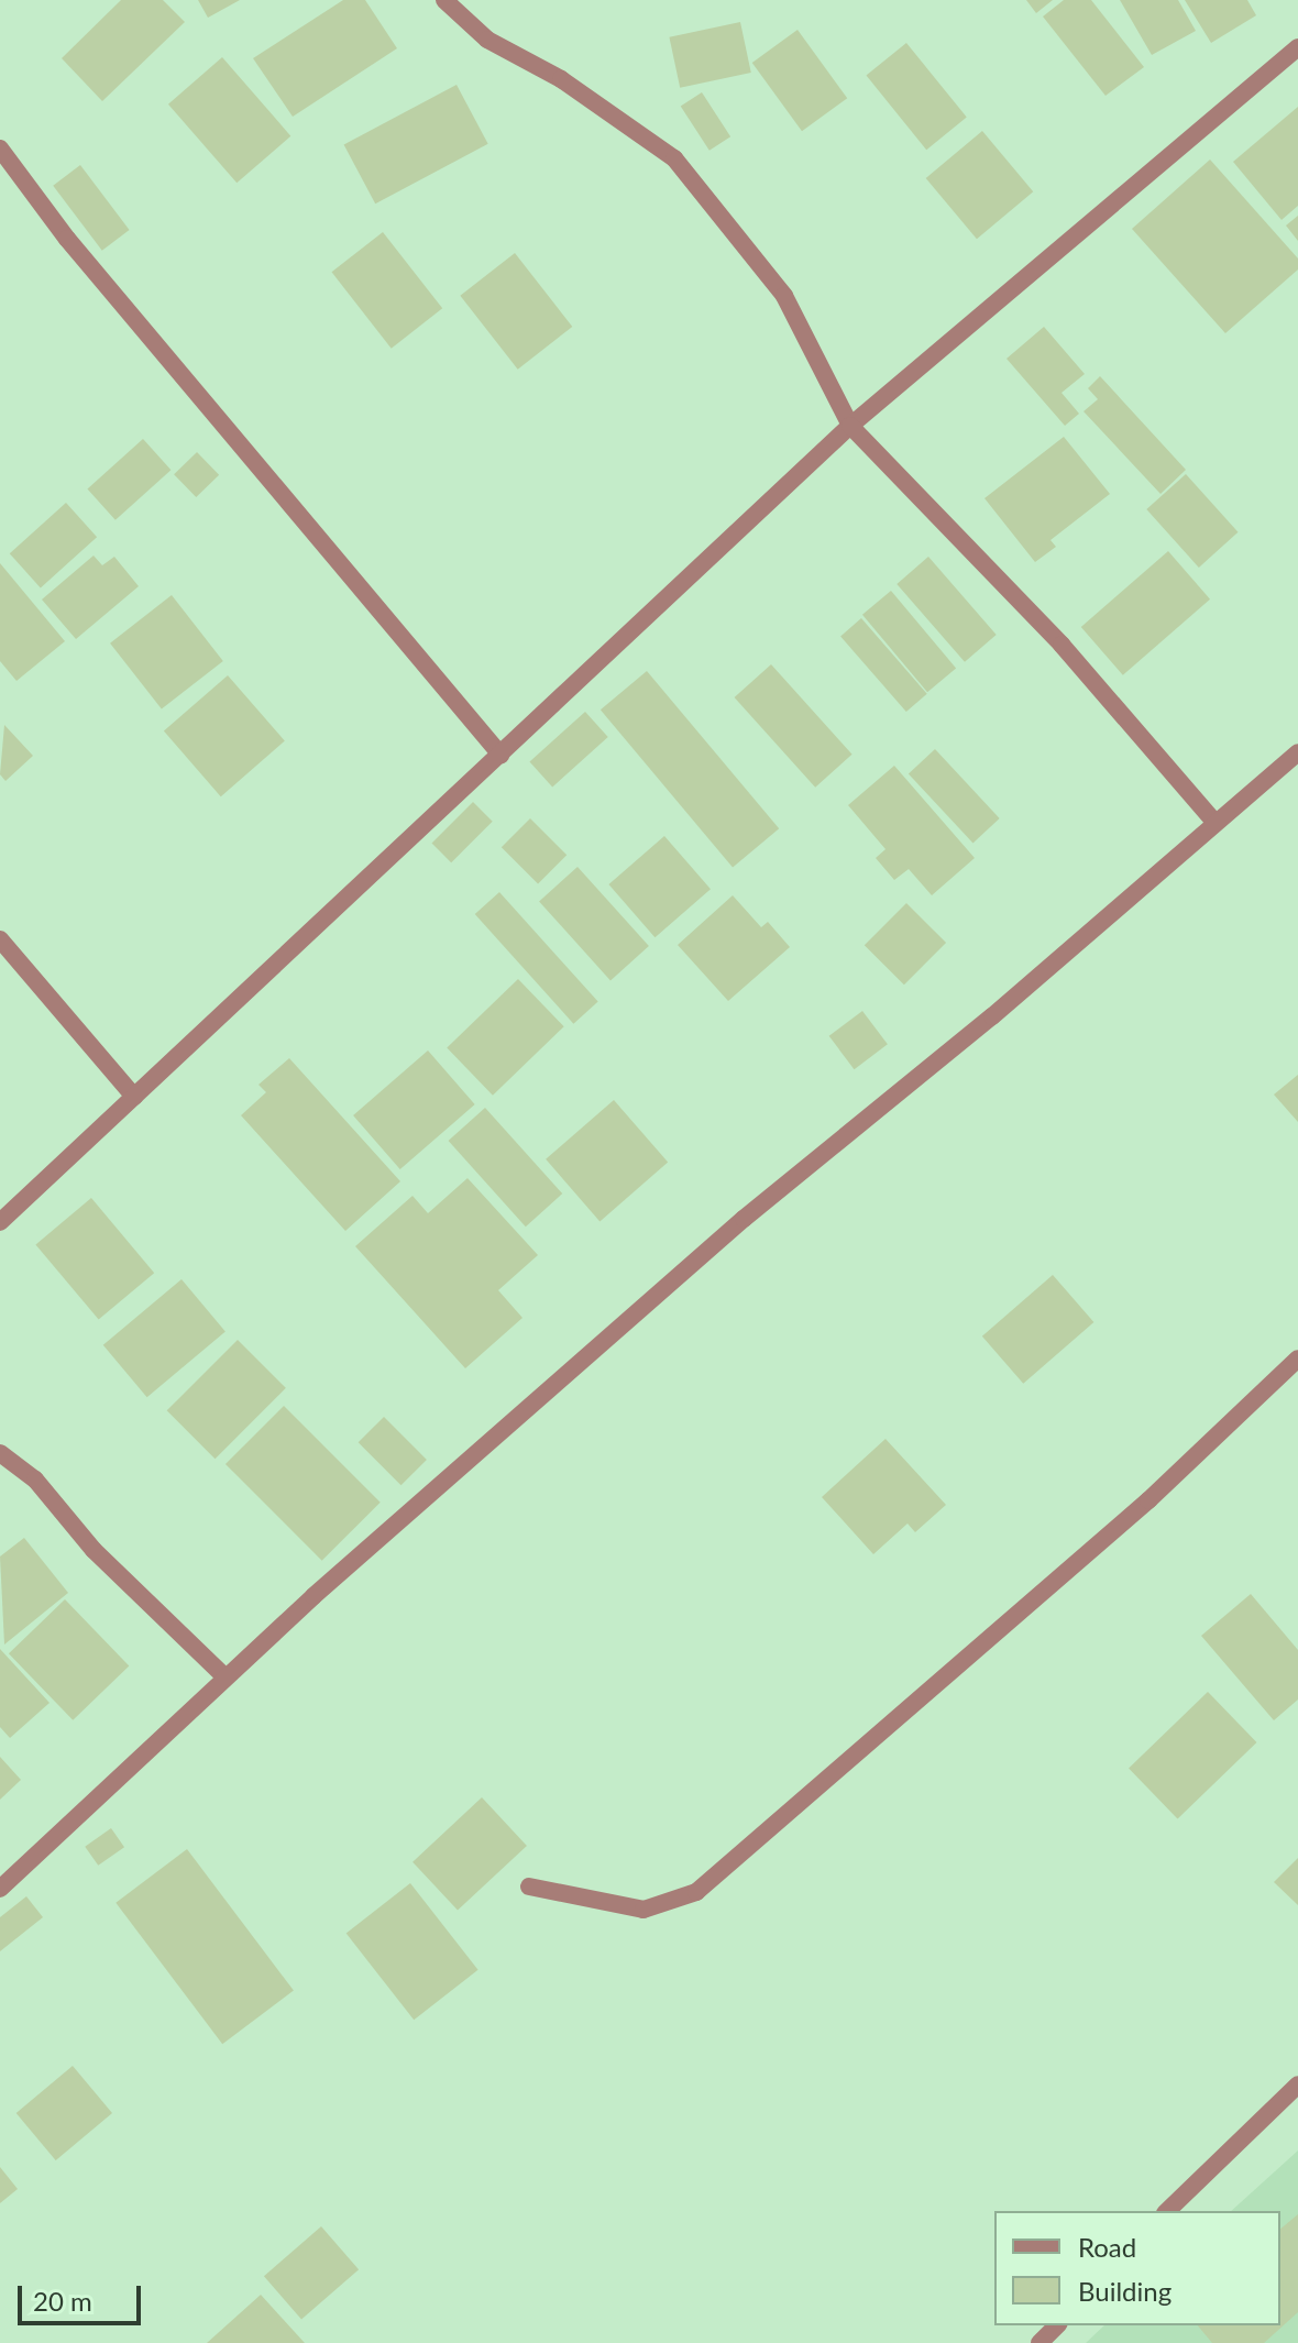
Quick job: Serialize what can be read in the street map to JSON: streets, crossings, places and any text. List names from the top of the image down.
{
  "legend": ["Road", "Building"],
  "scale_bar": "20 m"
}
